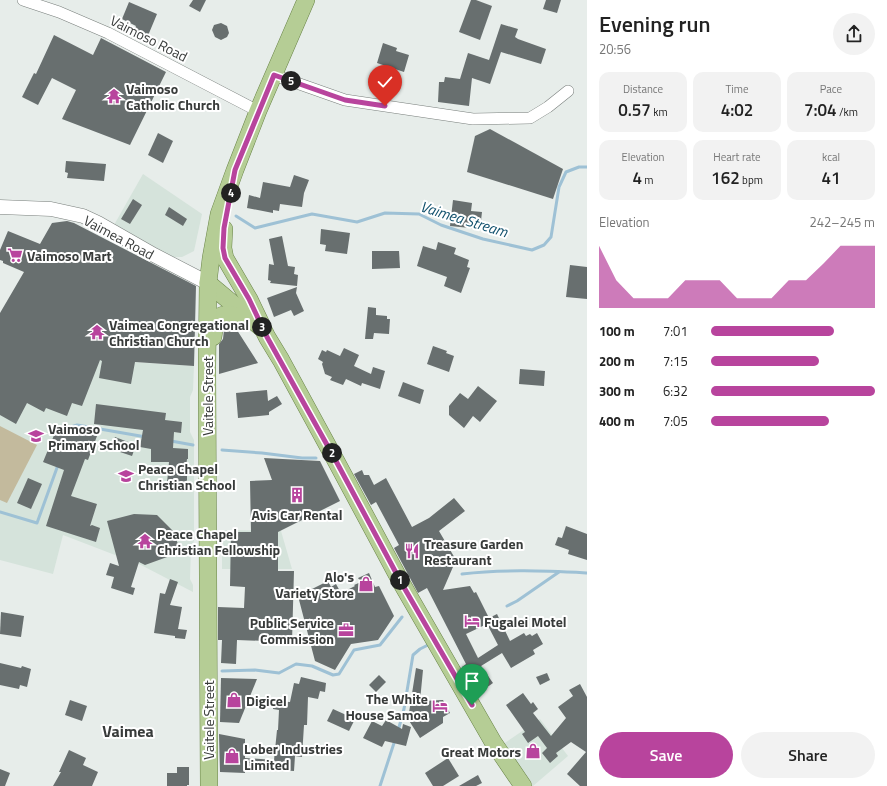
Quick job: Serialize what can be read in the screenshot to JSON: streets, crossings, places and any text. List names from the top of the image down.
{
  "streets": {
    "main road": ["Vaitele Street"],
    "street": ["Vaimoso Road", "Vaimea Road"]
  },
  "crossings": [
    ["Vaimoso Road", "Vaitele Street"],
    ["Vaimea Road", "Vaitele Street"]
  ],
  "districts": ["Vaimea"],
  "water": ["Vaimea Stream"],
  "places": {
    "temple": ["Vaimoso Catholic Church", "Vaimea Congregational Christian Church", "Peace Chapel Christian Fellowship"],
    "supermarket": ["Vaimoso Mart"],
    "school or university": ["Vaimoso Primary School", "Peace Chapel Christian School"],
    "building": ["Avis Car Rental"],
    "restaurant": ["Treasure Garden Restaurant"],
    "shop": [
      "Alo's Variety Store",
      "Digicel",
      "Great Motors",
      "Lober Industries Limited"
    ],
    "hotel": ["Fugalei Motel", "The White House Samoa"],
    "office": ["Public Service Commission"]
  },
  "page": {
    "heading": ["Evening run", "20:56"],
    "stats": [
      ["Distance", "0.57 km"],
      ["Time", "4:02"],
      ["Pace", "7:04 /km"],
      ["Elevation", "4 m"],
      ["Heart rate", "162 bpm"],
      ["kcal", "41"]
    ],
    "pins": [
      "5",
      "4",
      "3",
      "2",
      "1"
    ],
    "chart": ["Elevation", "242–245 m"],
    "list": [
      {
        "name": "100 m",
        "note": "7:01"
      },
      {
        "name": "200 m",
        "note": "7:15"
      },
      {
        "name": "300 m",
        "note": "6:32"
      },
      {
        "name": "400 m",
        "note": "7:05"
      }
    ],
    "buttons": ["Save", "Share"]
  }
}
